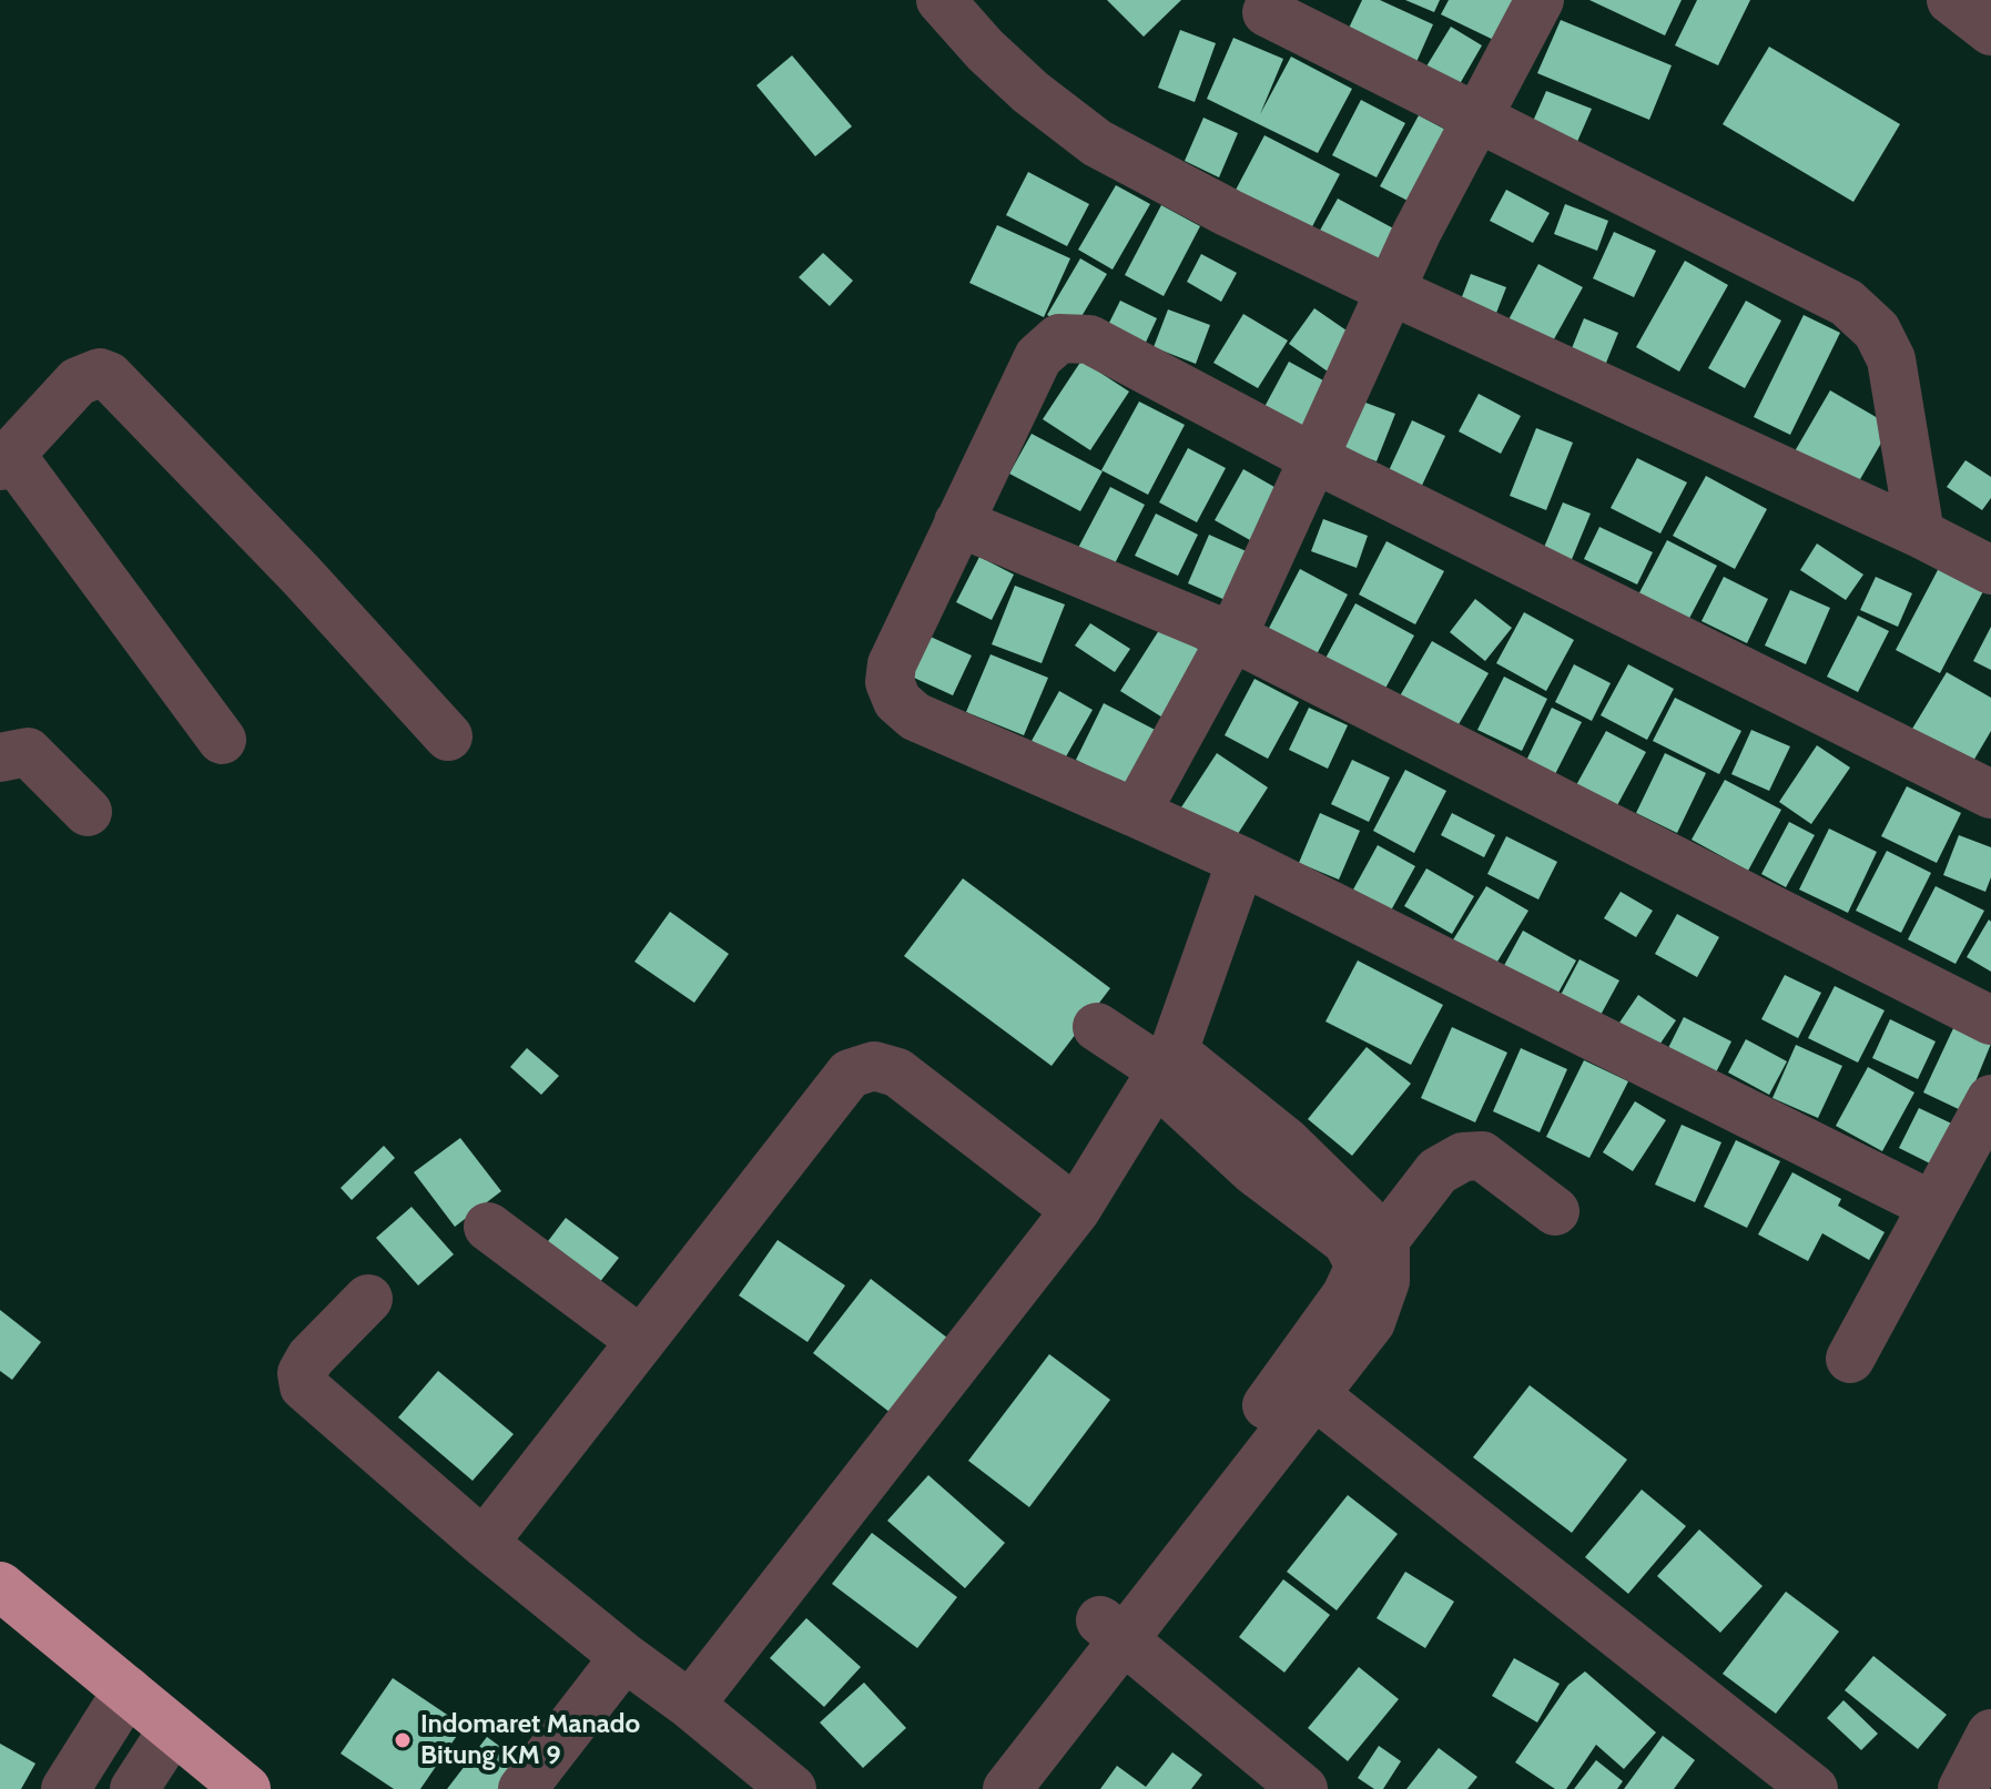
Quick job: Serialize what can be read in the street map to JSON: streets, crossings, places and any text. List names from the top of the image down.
{
  "places": ["Indomaret Manado Bitung KM 9"]
}
